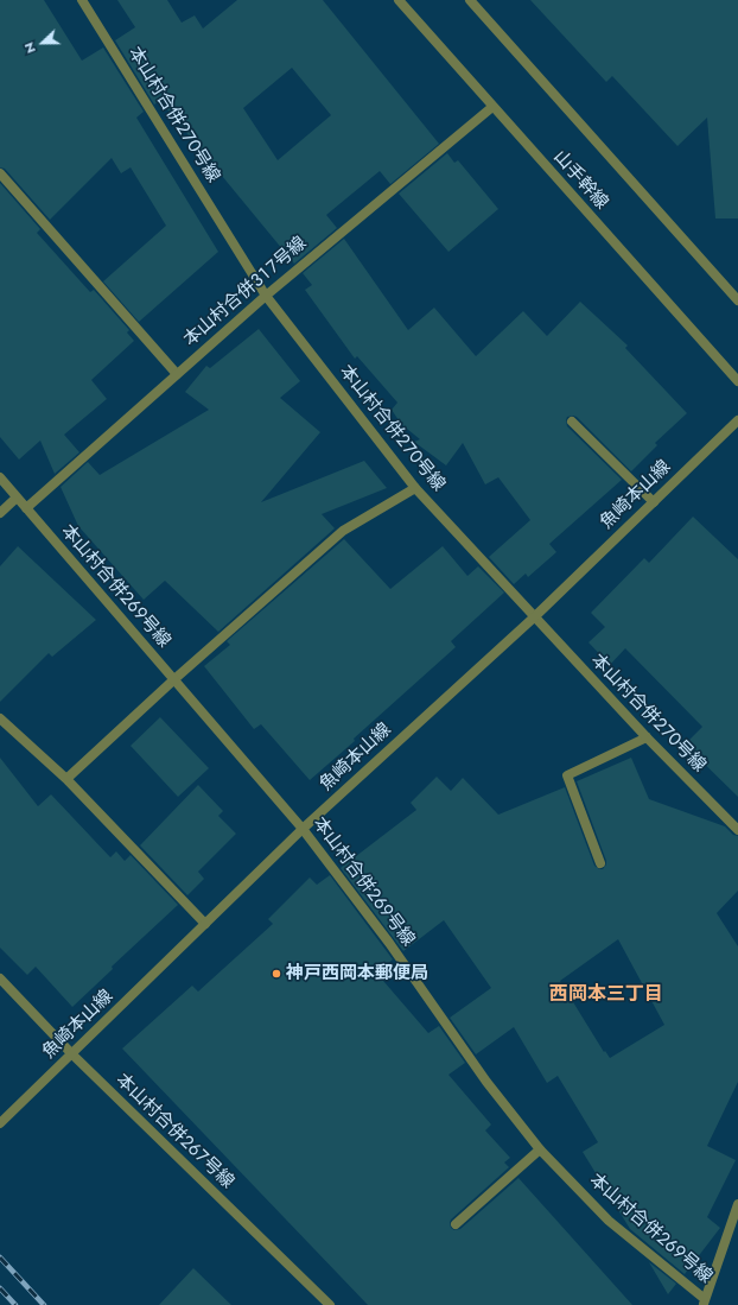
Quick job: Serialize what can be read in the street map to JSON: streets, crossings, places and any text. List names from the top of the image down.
{
  "streets": {
    "street": [
      "本山村合併２７０号線",
      "山手幹線",
      "本山村合併３１７号線",
      "魚崎本山線",
      "本山村合併２６９号線",
      "本山村合併２６７号線"
    ]
  },
  "crossings": [
    ["本山村合併２７０号線", "本山村合併３１７号線"],
    ["本山村合併２７０号線", "魚崎本山線"],
    ["山手幹線", "本山村合併３１７号線"],
    ["本山村合併３１７号線", "本山村合併２６９号線"],
    ["魚崎本山線", "本山村合併２６９号線"],
    ["魚崎本山線", "本山村合併２６７号線"]
  ],
  "districts": ["西岡本三丁目"],
  "places": ["神戸西岡本郵便局"],
  "north": "left"
}
